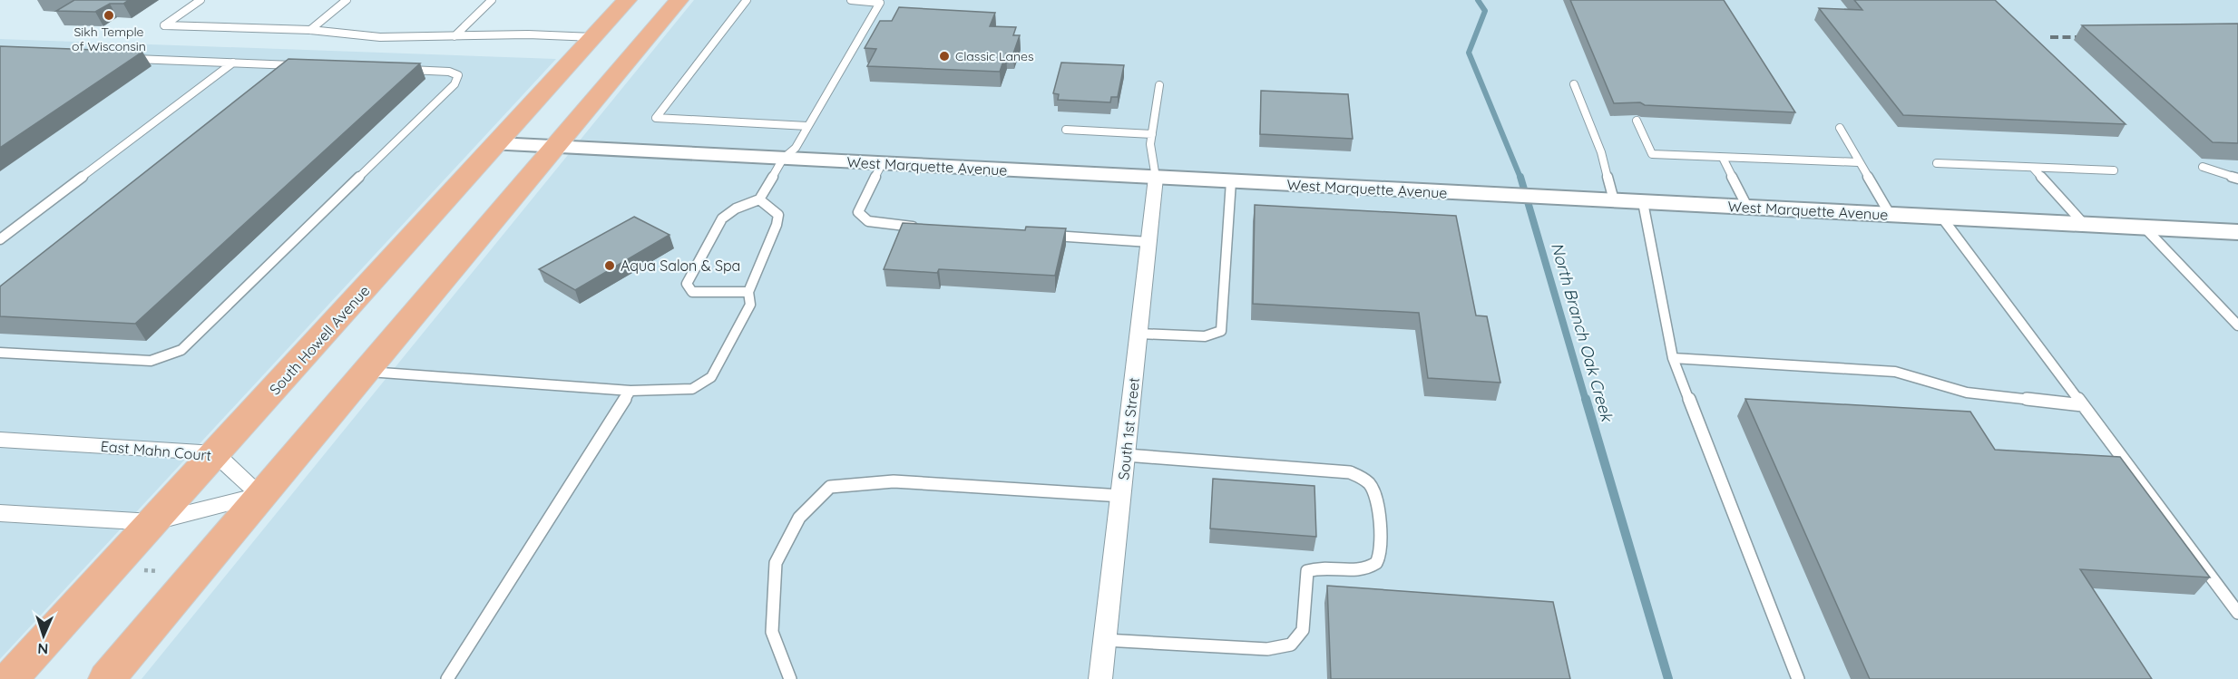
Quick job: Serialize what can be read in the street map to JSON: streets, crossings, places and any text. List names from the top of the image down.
{
  "streets": {
    "main road": ["South Howell Avenue"],
    "street": ["West Marquette Avenue", "South 1st Street", "East Mahn Court"]
  },
  "crossings": [
    ["West Marquette Avenue", "South Howell Avenue"],
    ["West Marquette Avenue", "South 1st Street"],
    ["South Howell Avenue", "East Mahn Court"]
  ],
  "water": ["North Branch Oak Creek"],
  "places": ["Sikh Temple of Wisconsin", "Classic Lanes", "Aqua Salon & Spa"],
  "north": "bottom"
}
